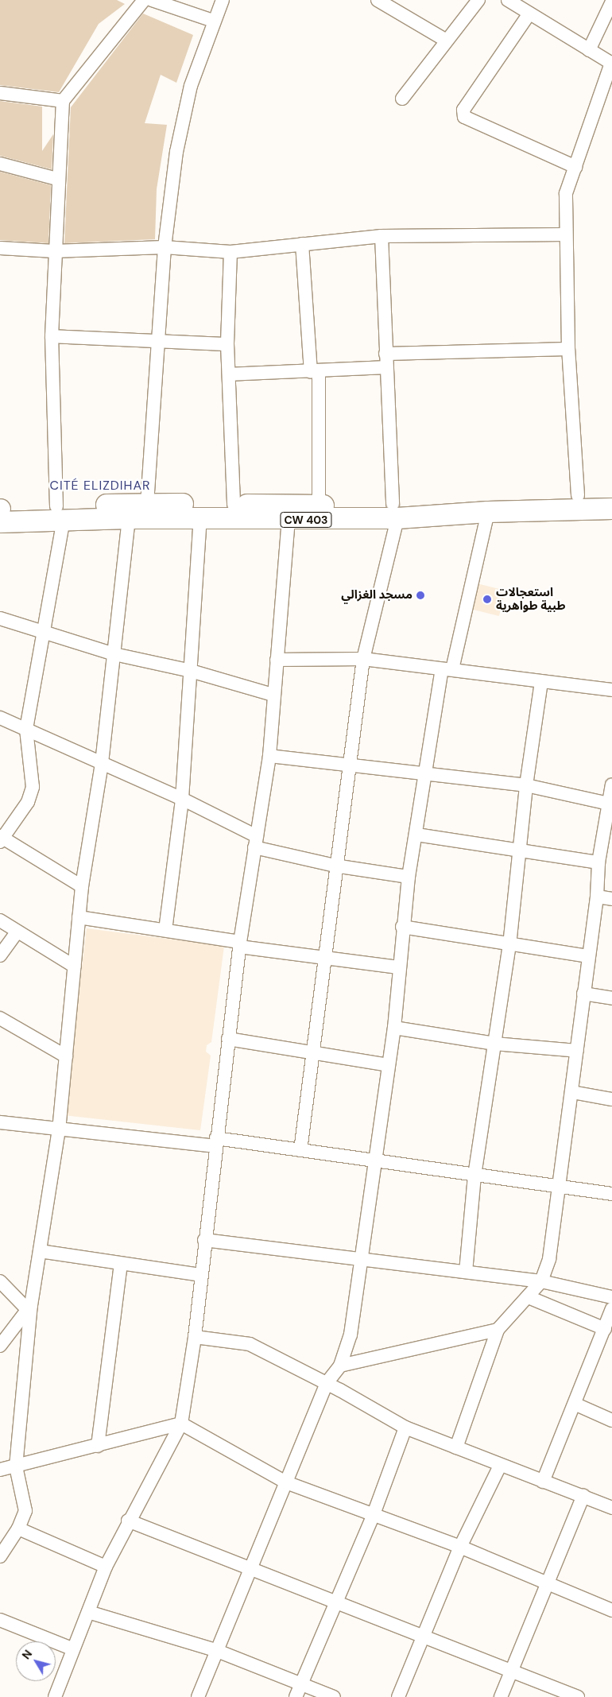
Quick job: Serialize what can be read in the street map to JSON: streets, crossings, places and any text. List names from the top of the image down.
{
  "streets": {
    "main road": ["CW 403"]
  },
  "districts": ["CITÉ ELIZDIHAR"],
  "places": ["مسجد الغزالي", "استعجالات طبية طواهرية"],
  "north": "top left"
}
